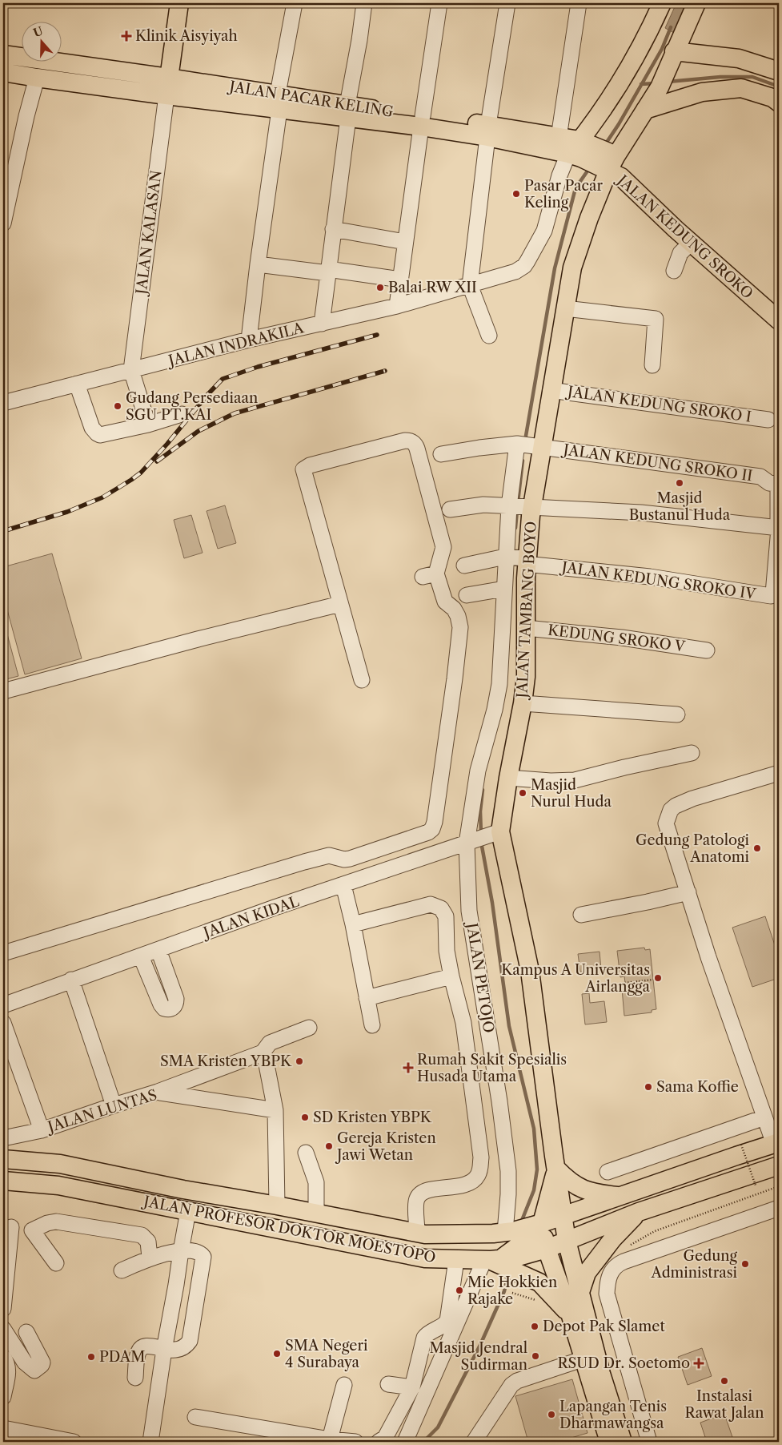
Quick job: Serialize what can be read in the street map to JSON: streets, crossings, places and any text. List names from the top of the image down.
{
  "streets": {
    "main road": [
      "JALAN PACAR KELING",
      "JALAN KALASAN",
      "JALAN KEDUNG SROKO",
      "JALAN TAMBANG BOYO",
      "JALAN PROFESOR DOKTOR MOESTOPO"
    ],
    "street": [
      "JALAN INDRAKILA",
      "JALAN KEDUNG SROKO I",
      "JALAN KEDUNG SROKO II",
      "JALAN KEDUNG SROKO IV",
      "KEDUNG SROKO V",
      "JALAN KIDAL",
      "JALAN PETOJO",
      "JALAN LUNTAS"
    ]
  },
  "crossings": [
    ["JALAN PACAR KELING", "JALAN KALASAN"],
    ["JALAN PACAR KELING", "JALAN KEDUNG SROKO"],
    ["JALAN PACAR KELING", "JALAN INDRAKILA"],
    ["JALAN PACAR KELING", "JALAN TAMBANG BOYO"],
    ["JALAN KALASAN", "JALAN INDRAKILA"],
    ["JALAN KEDUNG SROKO", "JALAN TAMBANG BOYO"],
    ["JALAN KEDUNG SROKO I", "JALAN TAMBANG BOYO"],
    ["JALAN KEDUNG SROKO II", "JALAN KEDUNG SROKO IV"],
    ["JALAN KEDUNG SROKO II", "JALAN TAMBANG BOYO"],
    ["JALAN KEDUNG SROKO IV", "JALAN TAMBANG BOYO"],
    ["JALAN KEDUNG SROKO IV", "JALAN PETOJO"],
    ["JALAN TAMBANG BOYO", "KEDUNG SROKO V"],
    ["JALAN TAMBANG BOYO", "JALAN KIDAL"],
    ["JALAN TAMBANG BOYO", "JALAN PETOJO"],
    ["JALAN TAMBANG BOYO", "JALAN PROFESOR DOKTOR MOESTOPO"],
    ["JALAN KIDAL", "JALAN PETOJO"],
    ["JALAN PETOJO", "JALAN PROFESOR DOKTOR MOESTOPO"]
  ],
  "places": {
    "health": ["Klinik Aisyiyah", "Rumah Sakit Spesialis Husada Utama", "RSUD Dr. Soetomo"],
    "other": [
      "Pasar Pacar Keling",
      "Balai RW XII",
      "Gudang Persediaan SGU PT.KAI",
      "Masjid Bustanul Huda",
      "Masjid Nurul Huda",
      "Gedung Patologi Anatomi",
      "Kampus A Universitas Airlangga",
      "SMA Kristen YBPK",
      "Sama Koffie",
      "SD Kristen YBPK",
      "Gereja Kristen Jawi Wetan",
      "Gedung Administrasi",
      "Mie Hokkien Rajake",
      "Depot Pak Slamet",
      "SMA Negeri 4 Surabaya",
      "Masjid Jendral Sudirman",
      "PDAM",
      "Instalasi Rawat Jalan",
      "Lapangan Tenis Dharmawangsa"
    ]
  },
  "north": "top"
}
